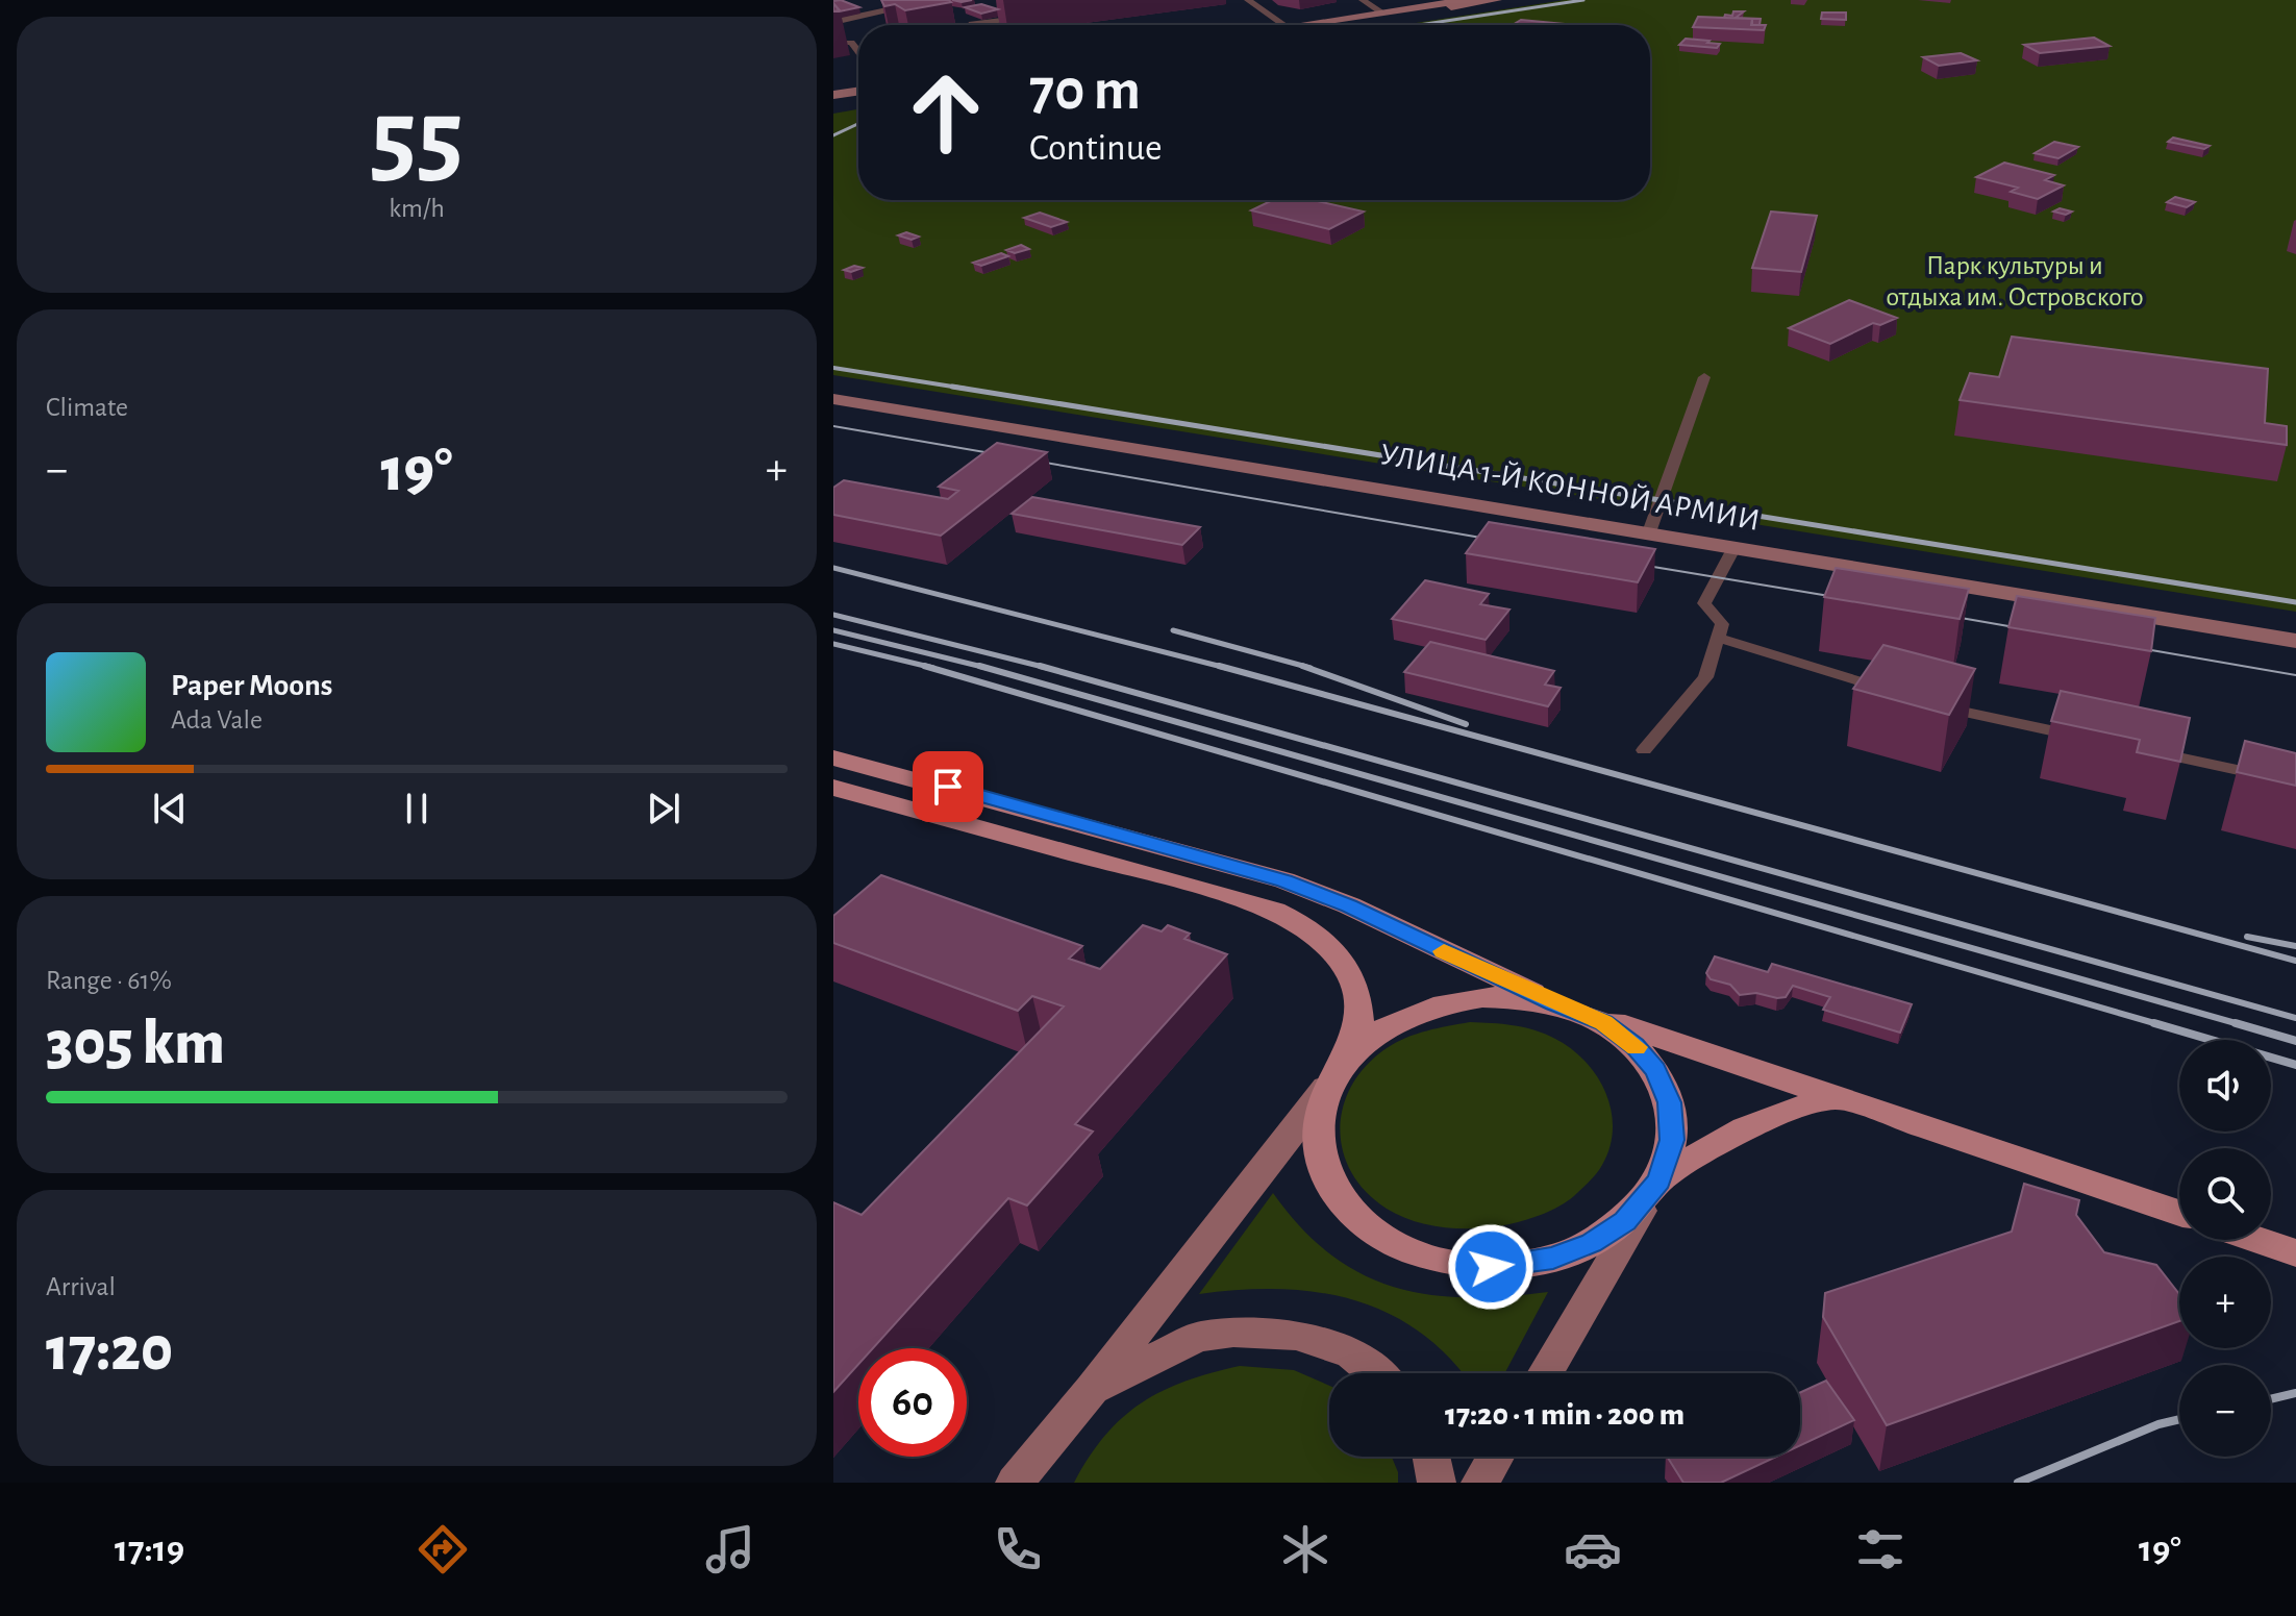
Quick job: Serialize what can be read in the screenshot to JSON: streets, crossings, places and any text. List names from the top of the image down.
{
  "streets": {
    "main road": ["УЛИЦА 1-Й КОННОЙ АРМИИ"]
  },
  "parks": ["Парк культуры и отдыха им. Островского"],
  "page": {
    "tile": [
      ["55", "km/h"],
      "Climate",
      ["Range · 61%", "305 km"],
      ["Arrival", "17:20"]
    ],
    "turn": ["70 m", "Continue"],
    "heat": ["−", "19°", "+"],
    "song": ["Paper Moons", "Ada Vale"],
    "map_buttons": ["+", "−"],
    "limit": "60",
    "trip": "17:20 · 1 min · 200 m",
    "tabs": ["17:19", "19°"]
  }
}
